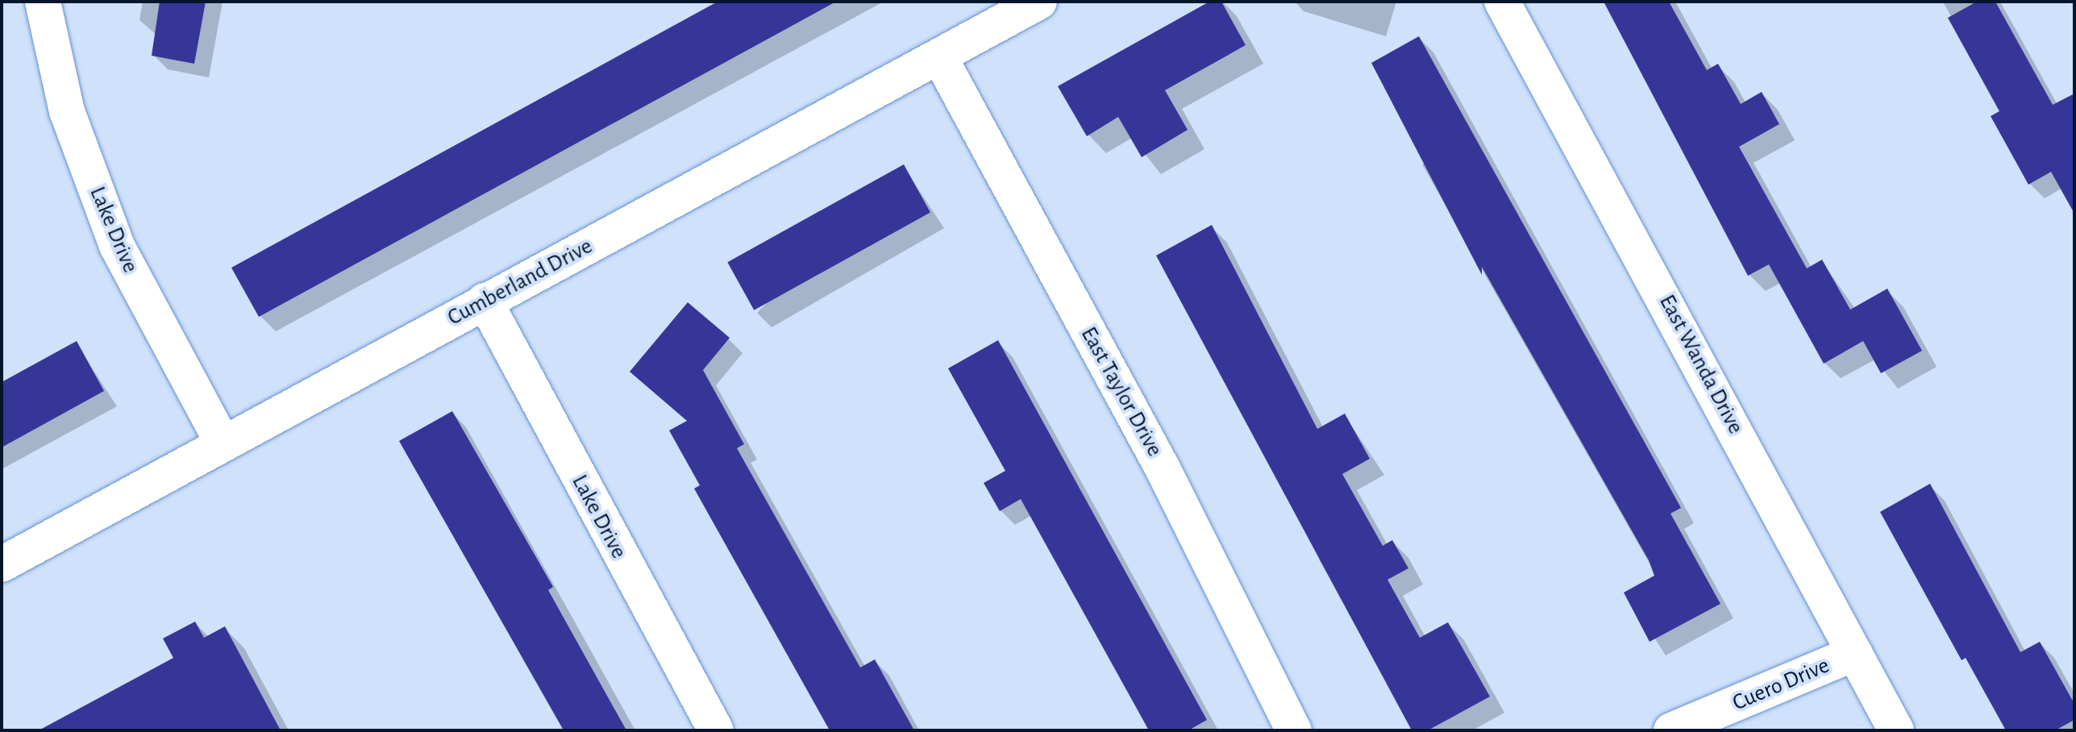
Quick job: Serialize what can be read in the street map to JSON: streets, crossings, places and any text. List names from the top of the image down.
{
  "streets": {
    "street": [
      "Lake Drive",
      "Cumberland Drive",
      "East Wanda Drive",
      "East Taylor Drive",
      "Cuero Drive"
    ]
  },
  "crossings": [
    ["Lake Drive", "Cumberland Drive"],
    ["Cumberland Drive", "East Taylor Drive"],
    ["East Wanda Drive", "Cuero Drive"]
  ]
}
